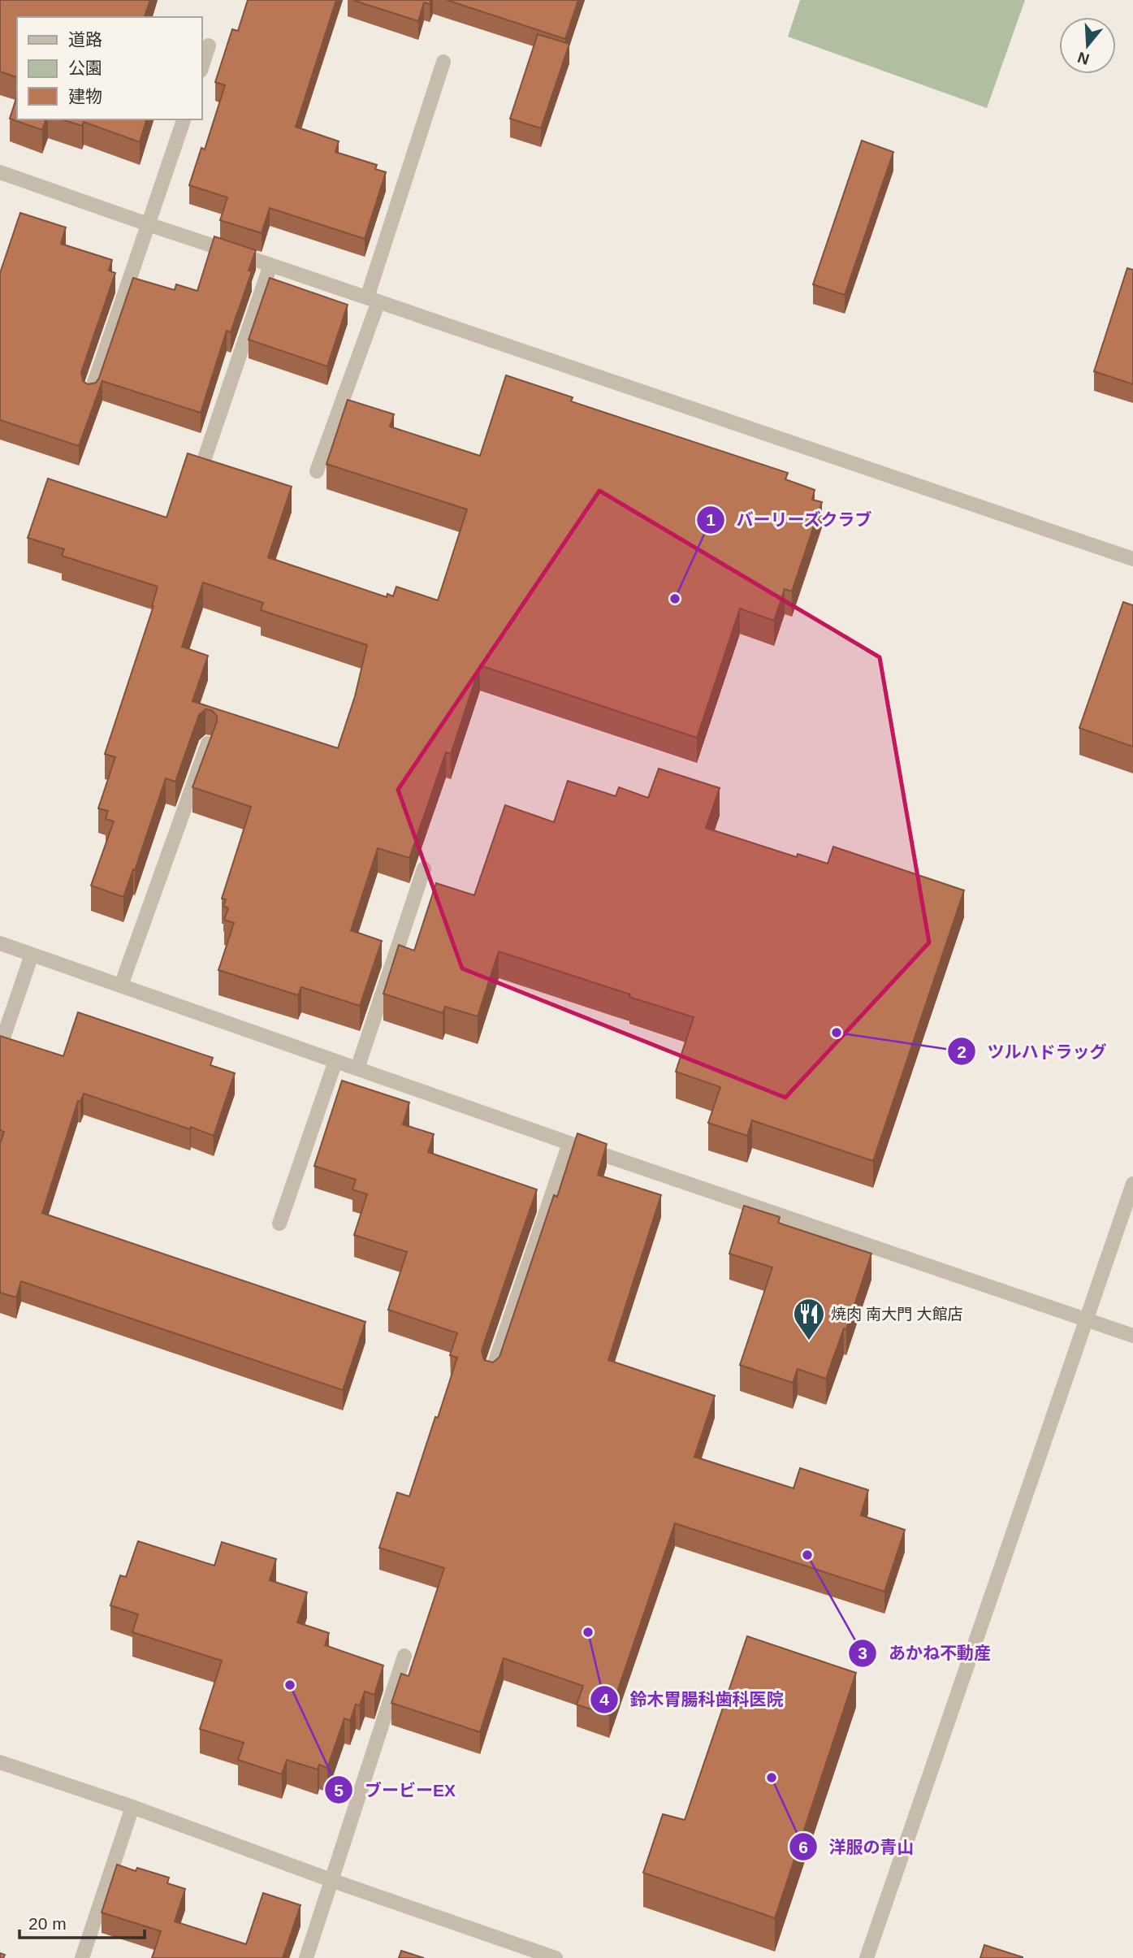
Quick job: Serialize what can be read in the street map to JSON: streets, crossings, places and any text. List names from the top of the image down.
{
  "places": {
    "other": [
      "バーリーズクラブ",
      "ツルハドラッグ",
      "あかね不動産",
      "鈴木胃腸科歯科医院",
      "ブービーEX",
      "洋服の青山"
    ],
    "restaurant": ["焼肉 南大門 大館店"]
  },
  "legend": ["道路", "公園", "建物"],
  "scale_bar": "20 m",
  "north": "bottom"
}
